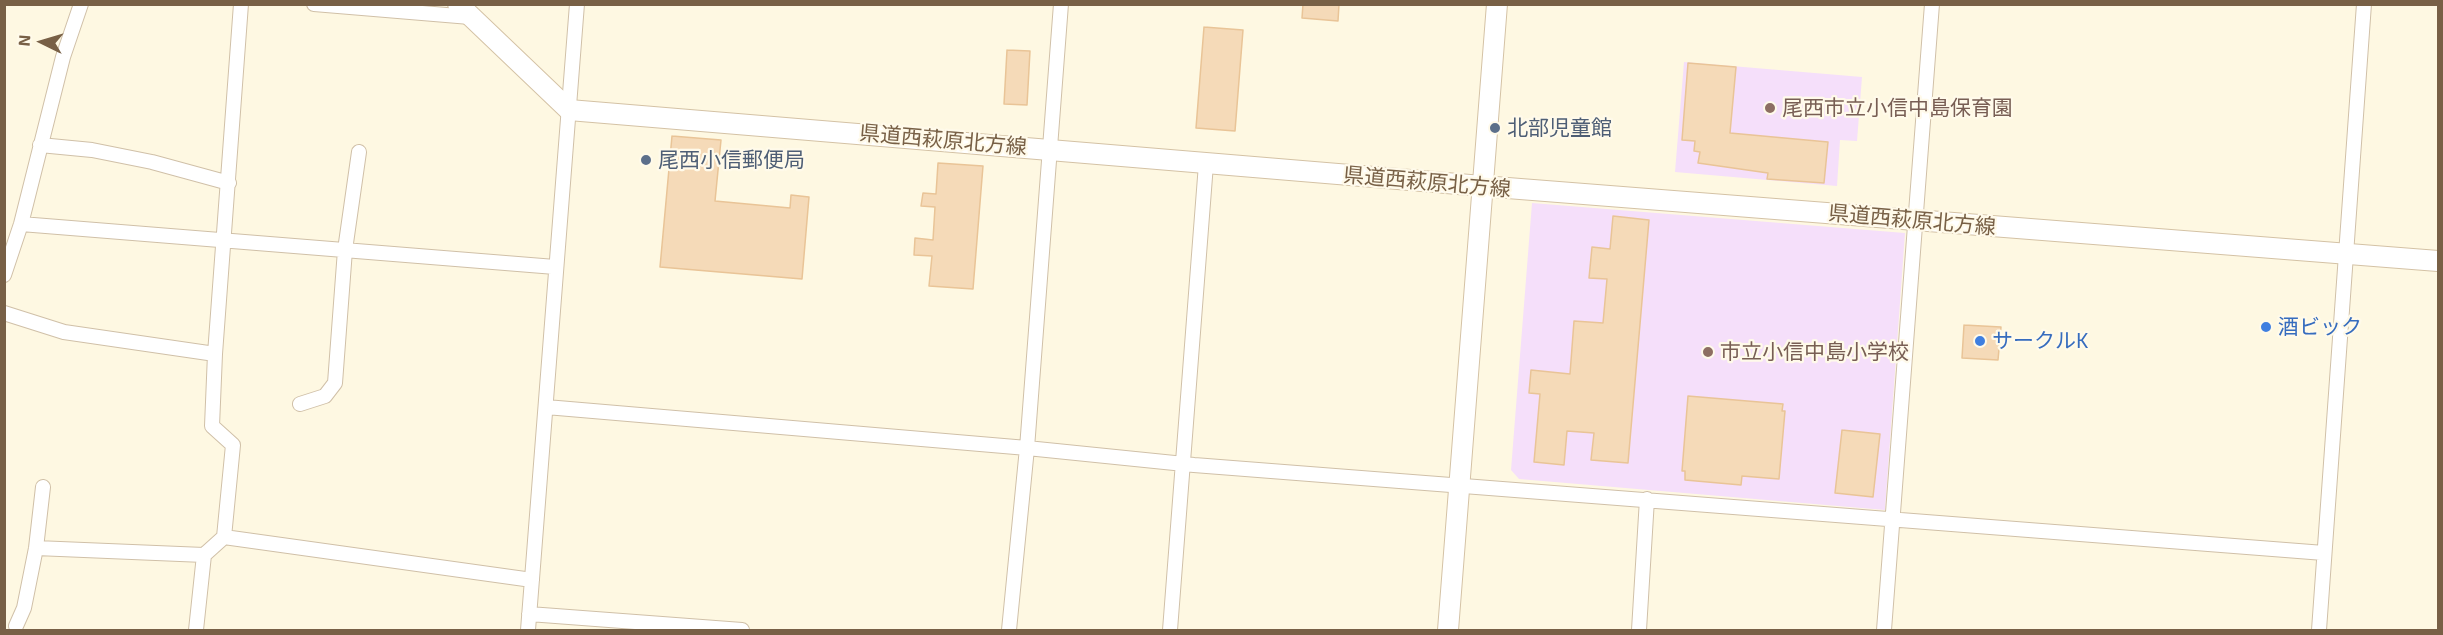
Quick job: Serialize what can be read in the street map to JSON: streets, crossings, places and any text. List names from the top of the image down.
{
  "streets": {
    "main road": ["県道西萩原北方線"]
  },
  "places": [
    "尾西市立小信中島保育園",
    "北部児童館",
    "尾西小信郵便局",
    "酒ビック",
    "サークルK",
    "市立小信中島小学校"
  ],
  "north": "left"
}
